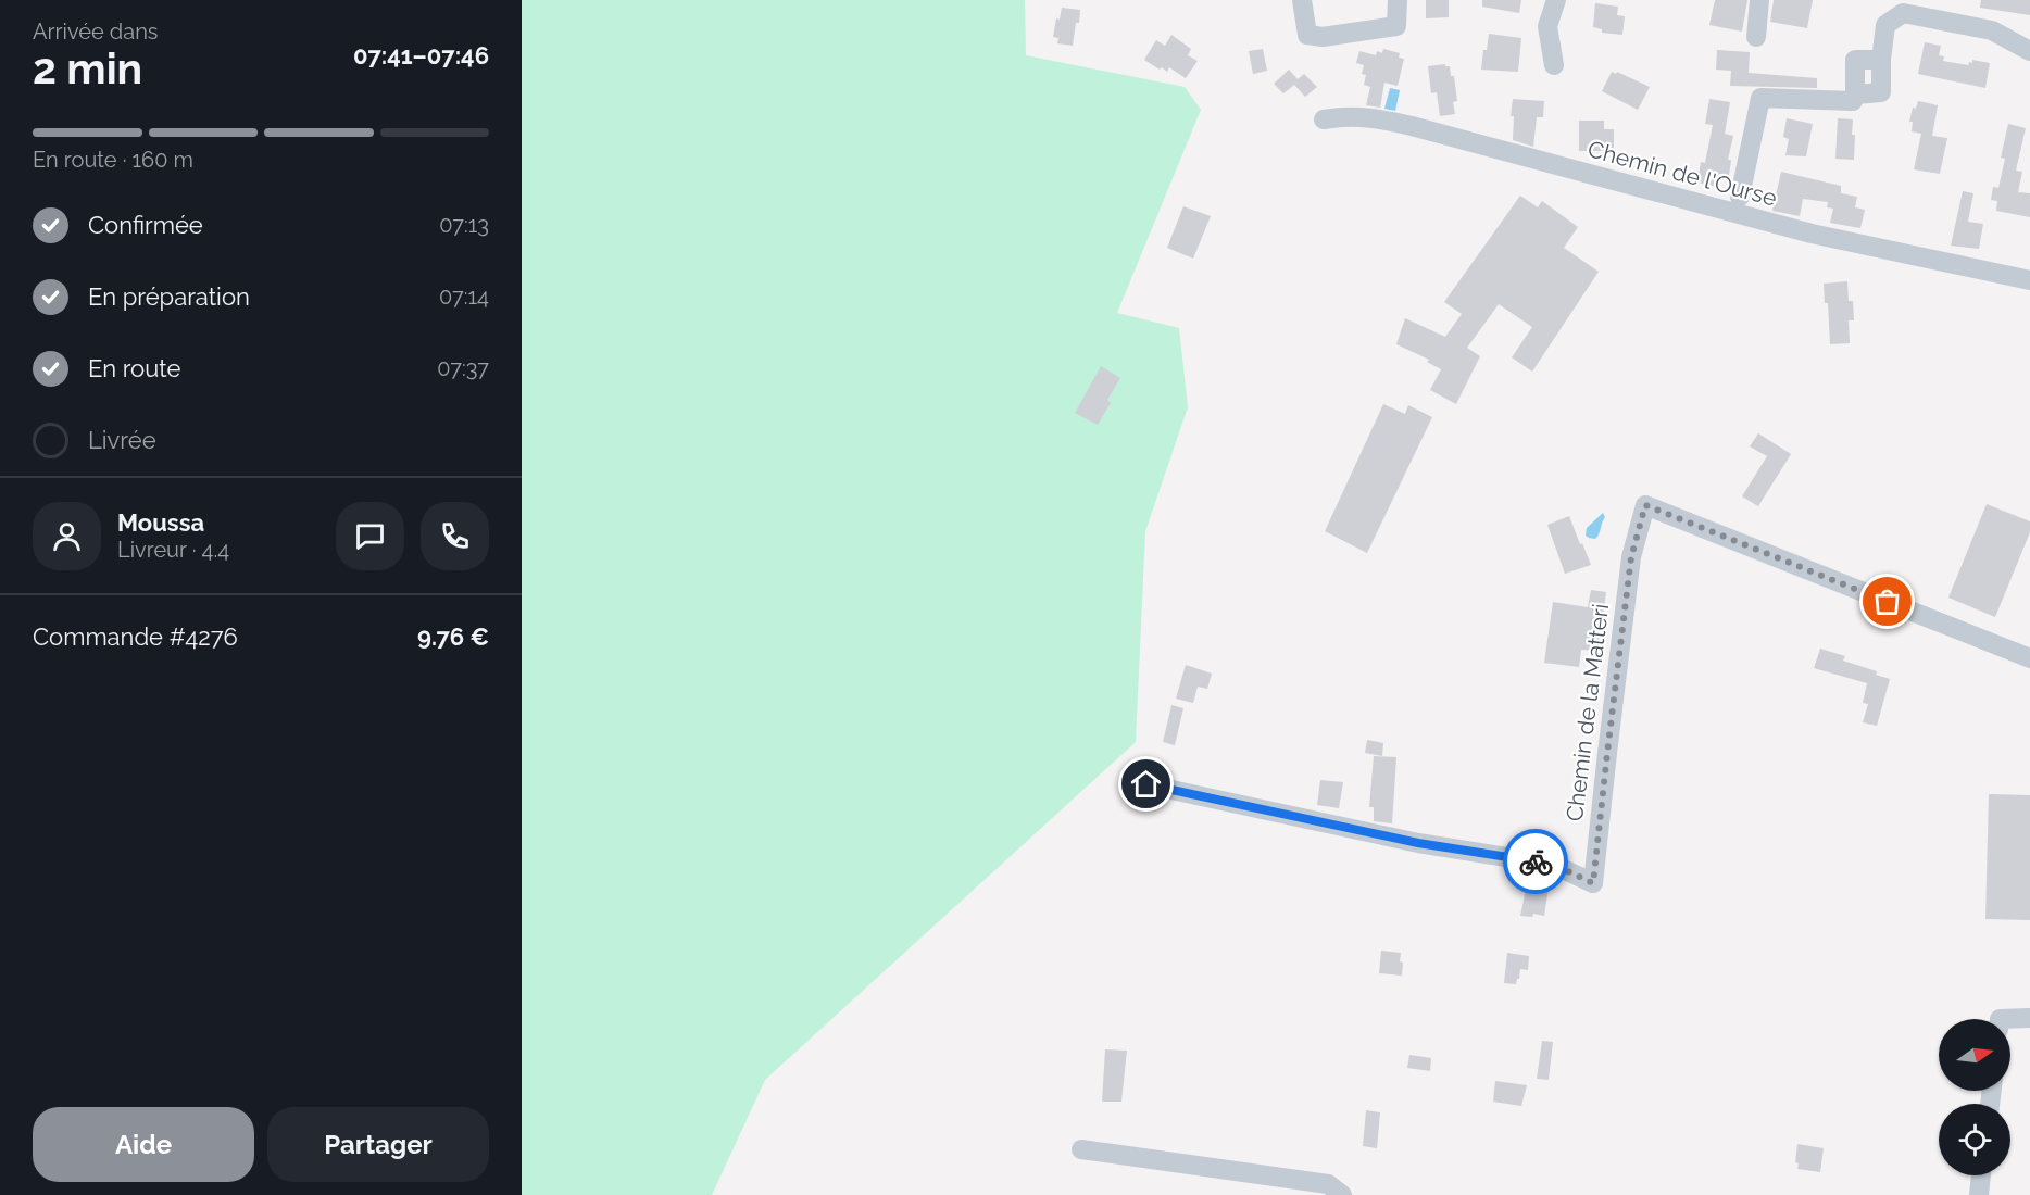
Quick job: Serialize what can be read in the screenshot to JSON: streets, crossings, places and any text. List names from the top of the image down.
{
  "streets": {
    "street": ["Chemin de l'Ourse", "Chemin de la Matteri"]
  },
  "north": "right",
  "page": {
    "heading": ["2 min", "Arrivée dans", "07:41–07:46"],
    "panel": [
      "Moussa",
      "Livreur · 4.4",
      "Commande #4276",
      "9.76 €"
    ],
    "bar": "En route · 160 m",
    "list": [
      ["Confirmée", "07:13"],
      ["En préparation", "07:14"],
      ["En route", "07:37"],
      "Livrée"
    ],
    "buttons": ["Aide", "Partager"]
  }
}
